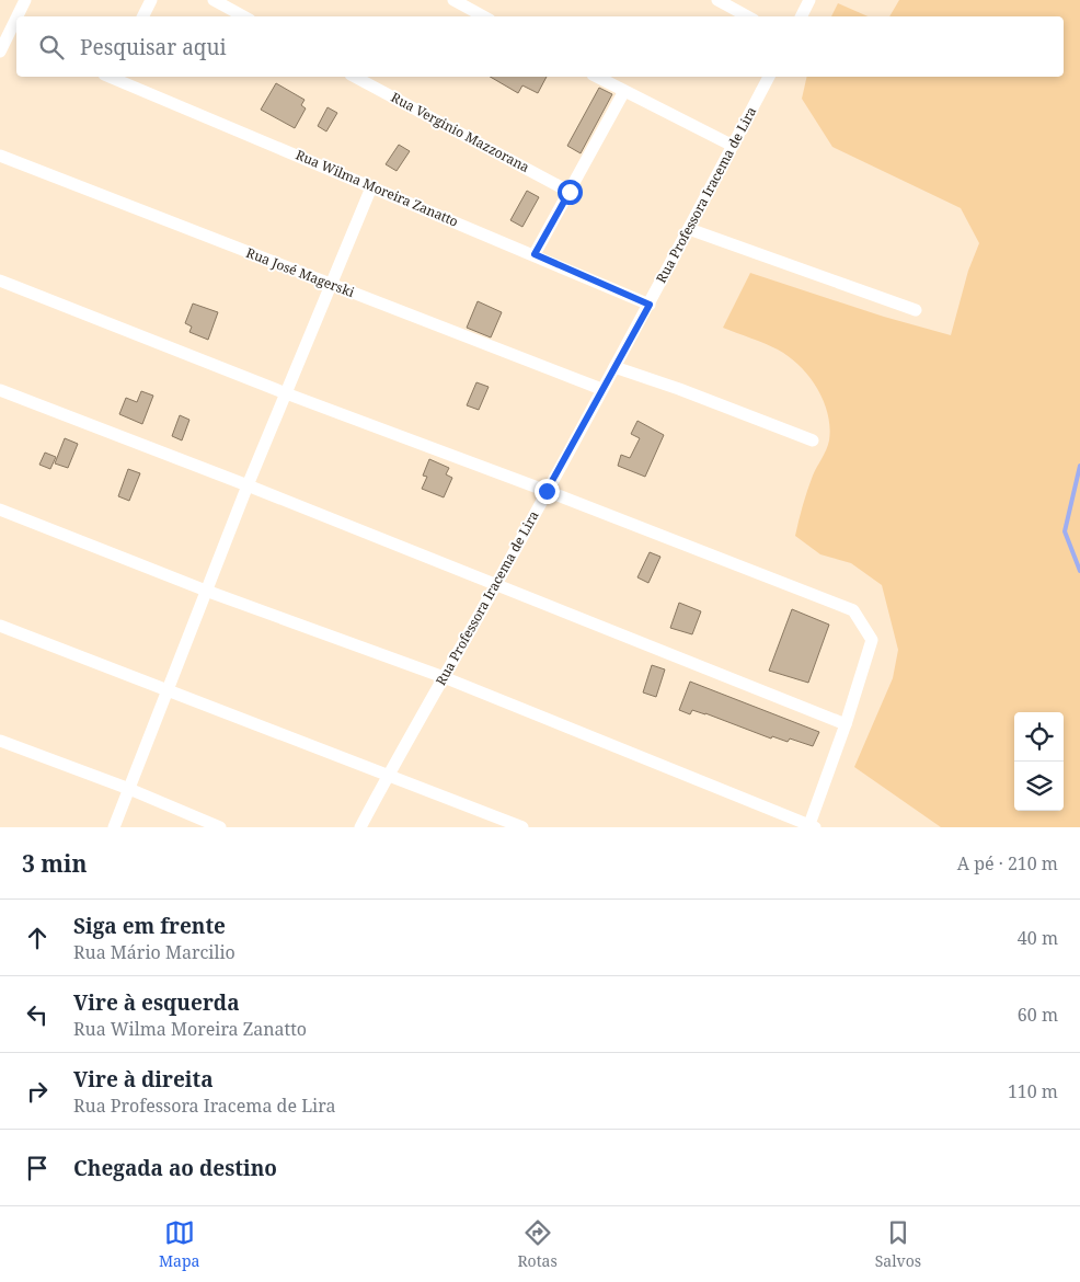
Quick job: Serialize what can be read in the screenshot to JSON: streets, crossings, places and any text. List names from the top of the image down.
{
  "streets": {
    "street": [
      "Rua Verginio Mazzorana",
      "Rua Wilma Moreira Zanatto",
      "Rua Professora Iracema de Lira",
      "Rua José Magerski"
    ]
  },
  "crossings": [
    ["Rua Wilma Moreira Zanatto", "Rua Professora Iracema de Lira"],
    ["Rua Professora Iracema de Lira", "Rua José Magerski"]
  ],
  "page": {
    "search": "Pesquisar aqui",
    "heading": ["3 min", "A pé · 210 m"],
    "list": [
      ["Siga em frente", "Rua Mário Marcilio", "40 m"],
      ["Vire à esquerda", "Rua Wilma Moreira Zanatto", "60 m"],
      ["Vire à direita", "Rua Professora Iracema de Lira", "110 m"],
      "Chegada ao destino"
    ],
    "nav": ["Mapa", "Rotas", "Salvos"]
  }
}
